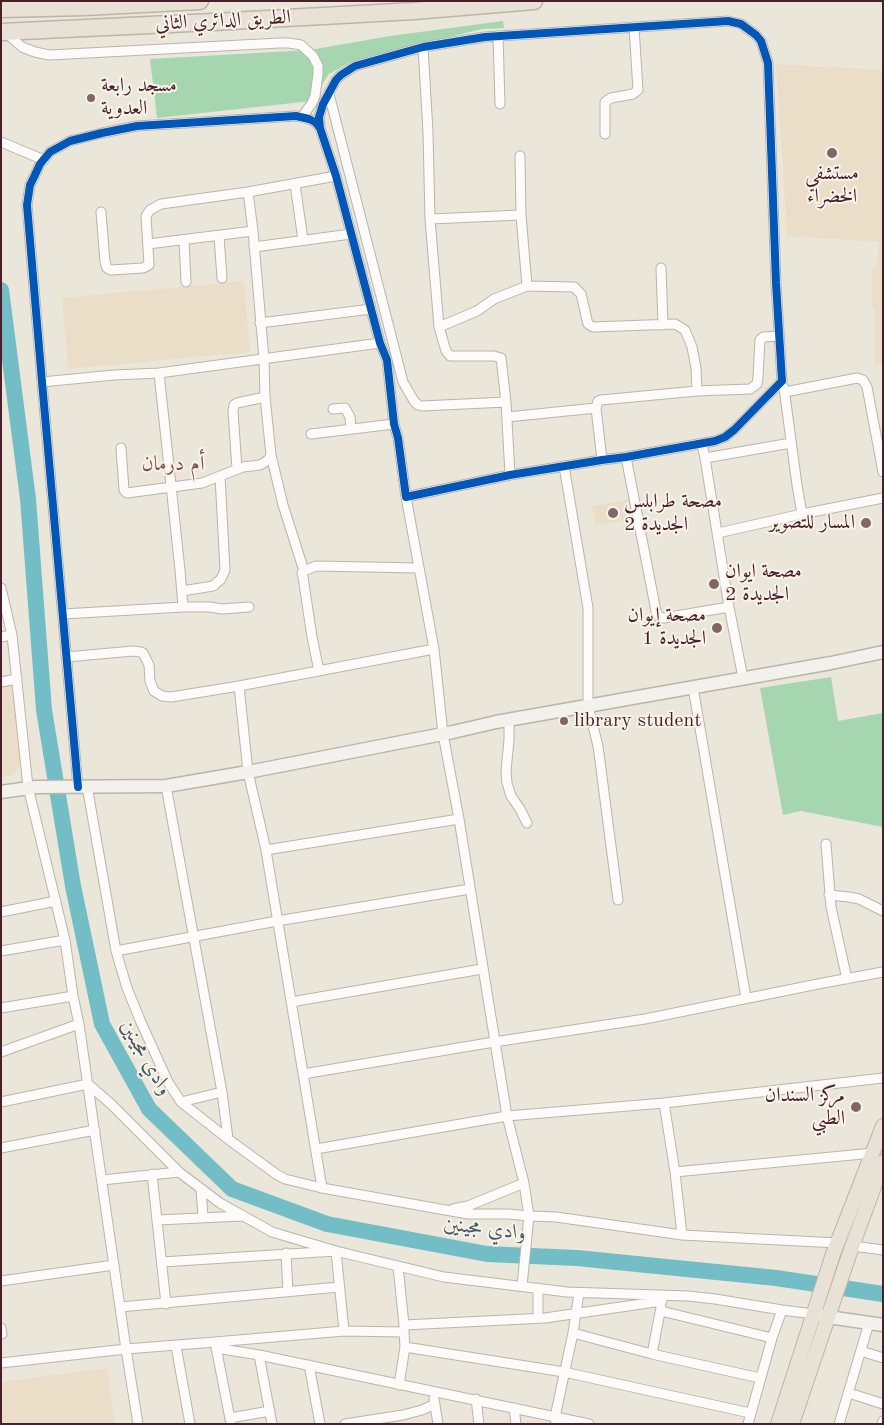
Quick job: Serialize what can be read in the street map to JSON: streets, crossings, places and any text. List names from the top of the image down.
{
  "streets": {
    "highway": ["الطريق الدائري الثاني"]
  },
  "districts": ["أم درمان"],
  "water": ["وادي مجينين"],
  "places": [
    "مسجد رابعة العدوية",
    "مستشفي الخضراء",
    "مصحة طرابلس الجديدة 2",
    "المسار للتصوير",
    "مصحة ايوان الجديدة 2",
    "مصحة إيوان الجديدة 1",
    "library student",
    "مركز السندان الطبي"
  ]
}
